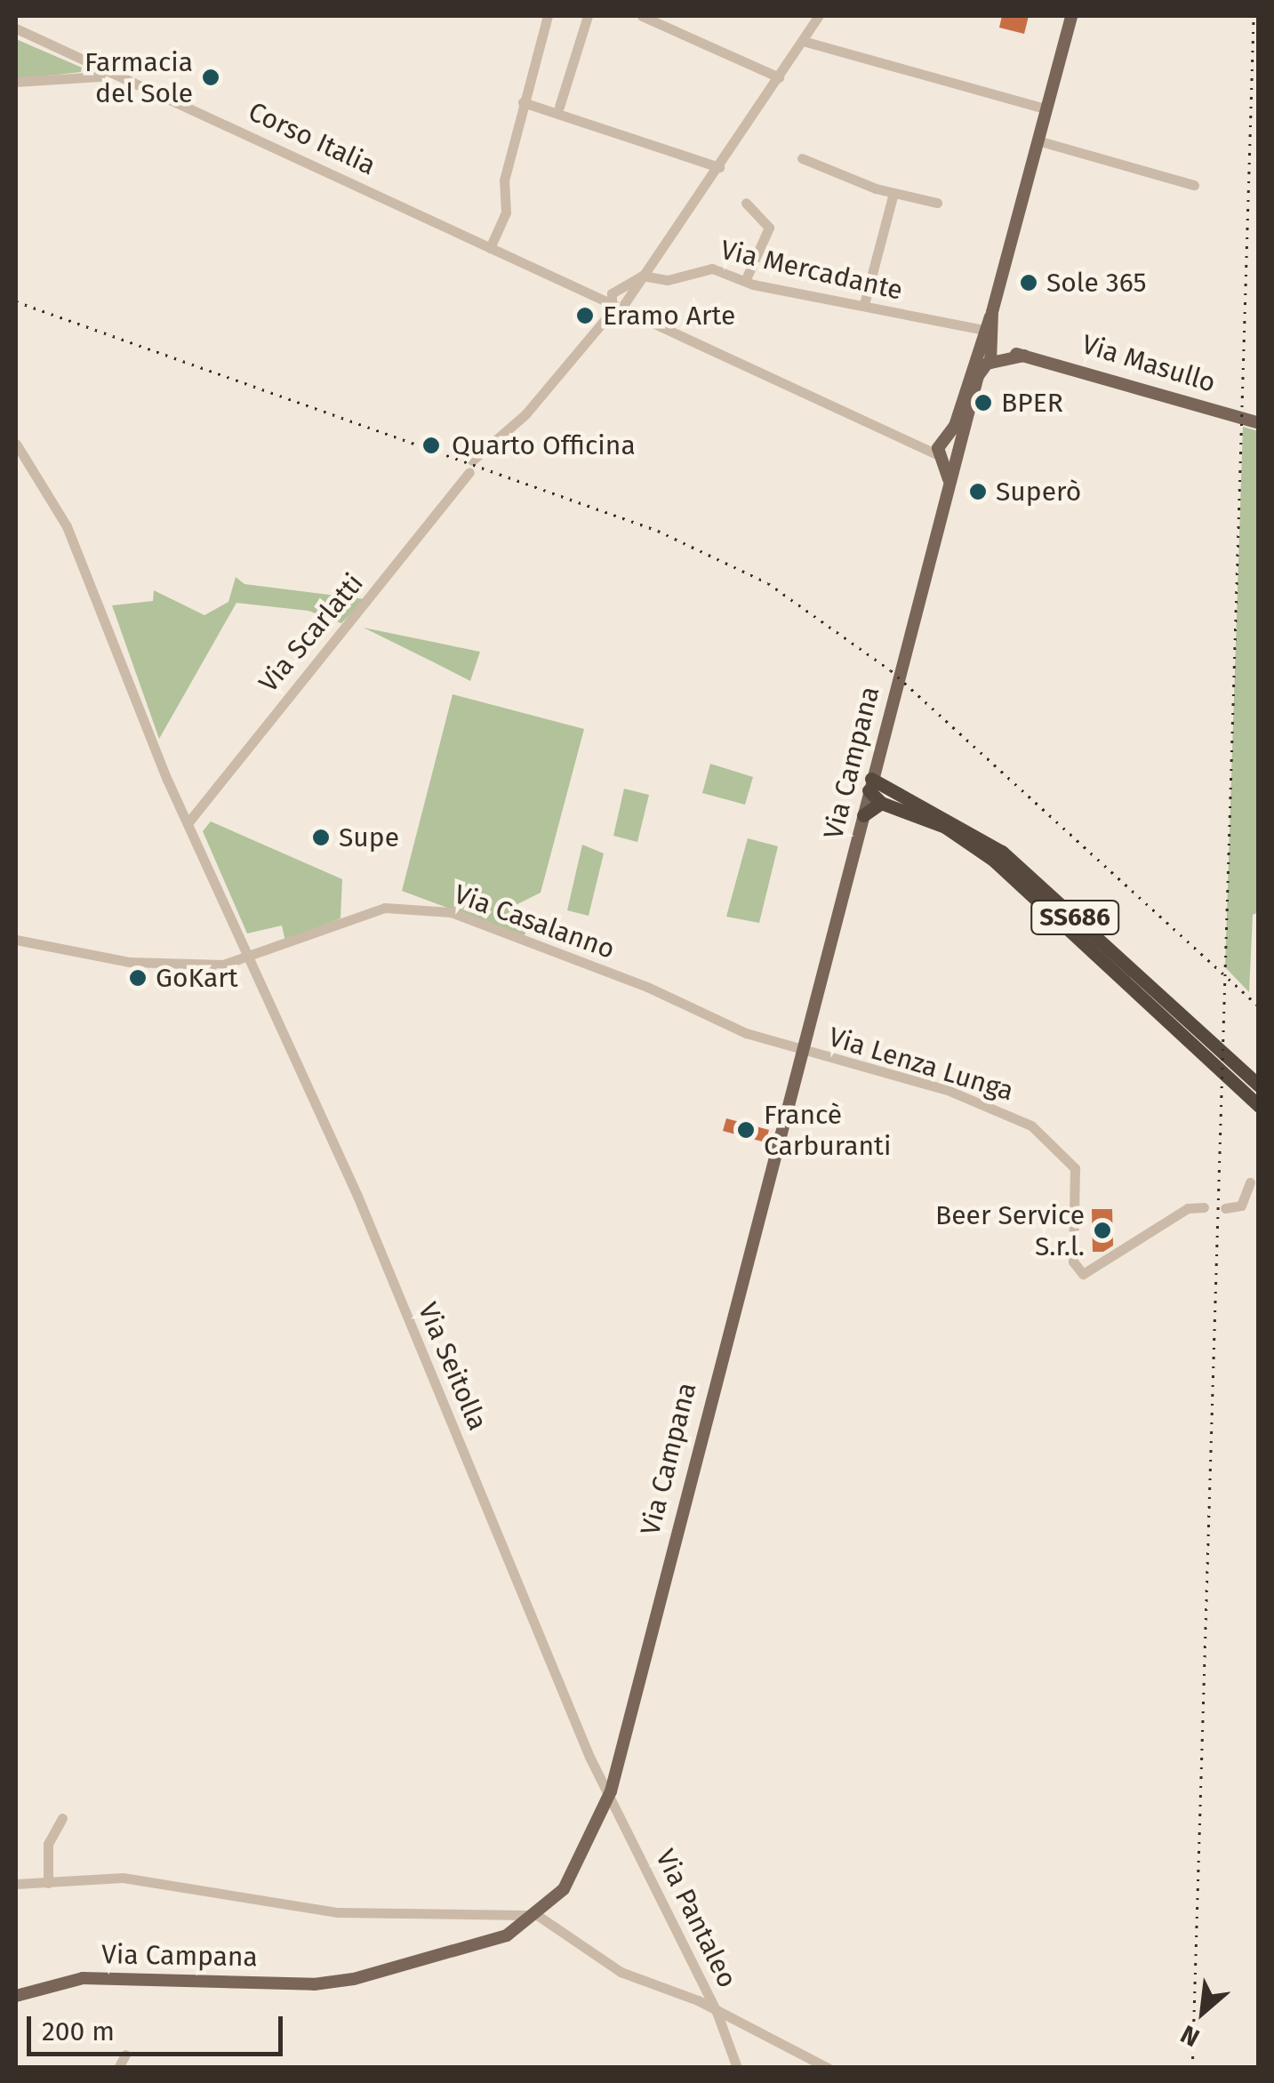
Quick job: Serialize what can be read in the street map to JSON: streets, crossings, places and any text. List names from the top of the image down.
{
  "streets": {
    "highway": ["SS686"],
    "main road": ["Via Masullo", "Via Campana"],
    "street": [
      "Corso Italia",
      "Via Mercadante",
      "Via Scarlatti",
      "Via Casalanno",
      "Via Lenza Lunga",
      "Via Seitolla",
      "Via Pantaleo"
    ]
  },
  "crossings": [
    ["Corso Italia", "Via Scarlatti"],
    ["Corso Italia", "Via Campana"],
    ["Via Mercadante", "Via Masullo"],
    ["Via Mercadante", "Via Scarlatti"],
    ["Via Mercadante", "Via Campana"],
    ["Via Masullo", "Via Campana"],
    ["Via Scarlatti", "Via Seitolla"],
    ["Via Campana", "SS686"],
    ["Via Campana", "Via Casalanno"],
    ["Via Campana", "Via Lenza Lunga"],
    ["Via Campana", "Via Seitolla"],
    ["Via Campana", "Via Pantaleo"],
    ["Via Casalanno", "Via Lenza Lunga"],
    ["Via Casalanno", "Via Seitolla"],
    ["Via Seitolla", "Via Pantaleo"]
  ],
  "places": [
    "Farmacia del Sole",
    "Sole 365",
    "Eramo Arte",
    "BPER",
    "Quarto Officina",
    "Superò",
    "Supe",
    "GoKart",
    "Francè Carburanti",
    "Beer Service S.r.l."
  ],
  "scale_bar": "200 m",
  "north": "bottom left"
}
